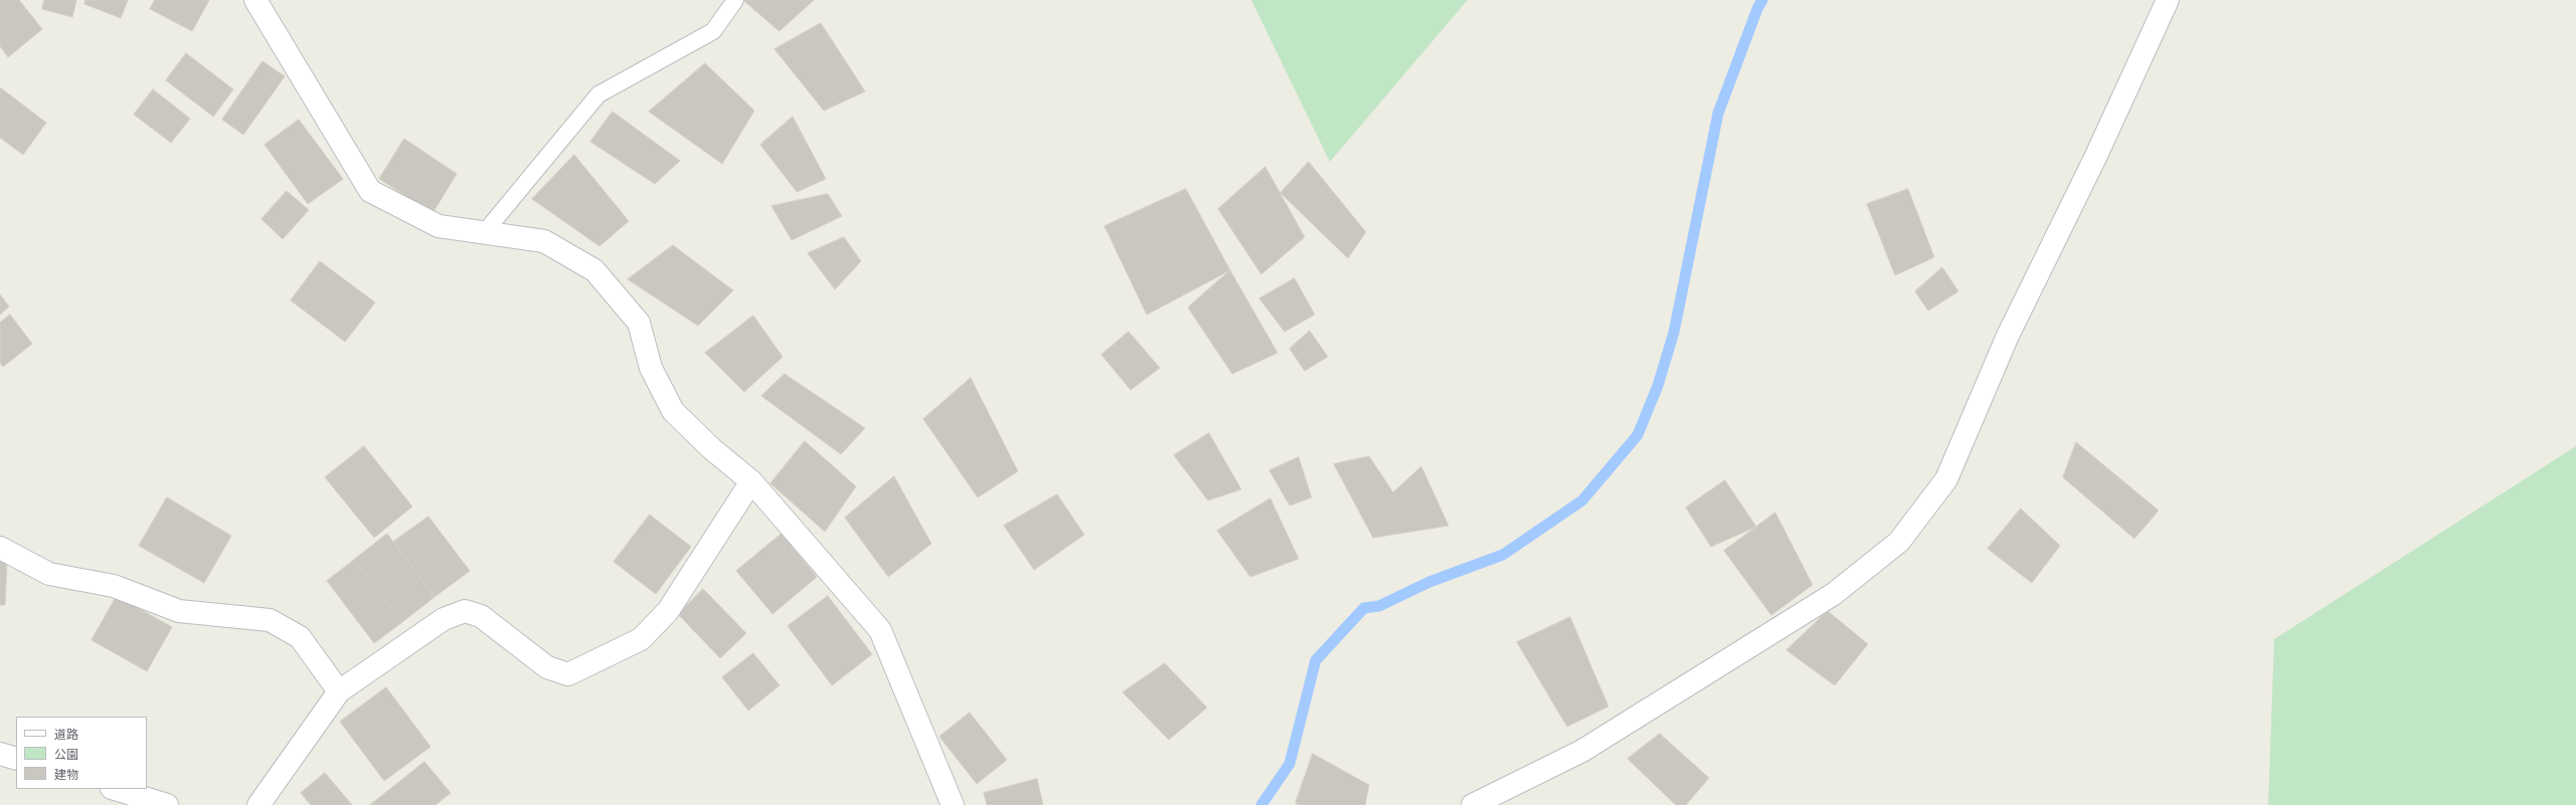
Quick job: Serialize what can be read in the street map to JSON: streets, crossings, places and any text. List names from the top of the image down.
{
  "legend": ["道路", "公園", "建物"]
}
